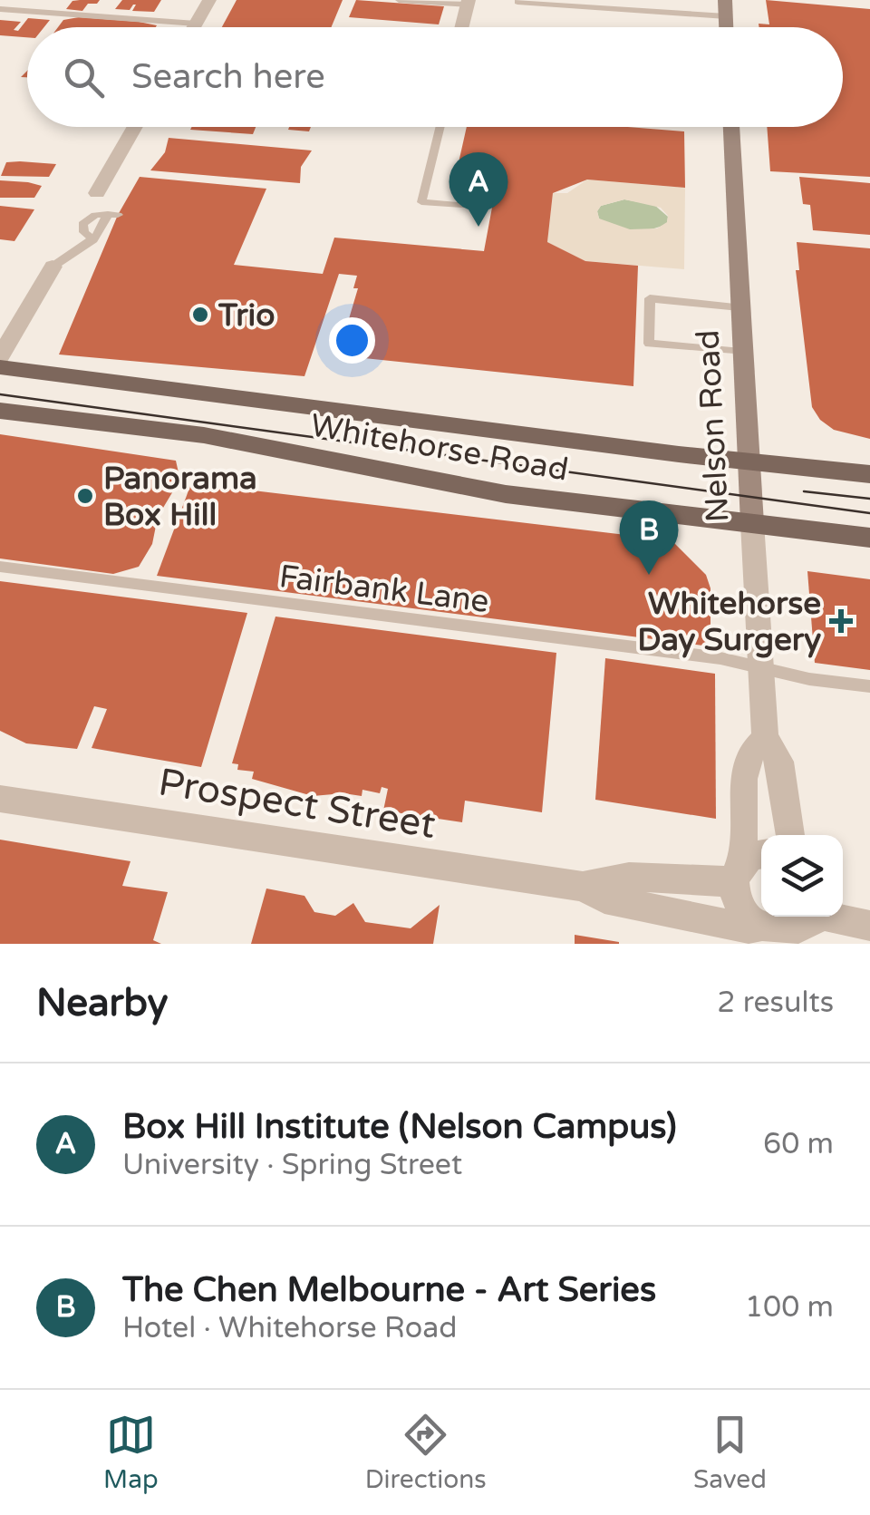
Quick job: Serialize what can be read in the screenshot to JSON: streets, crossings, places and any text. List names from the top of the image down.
{
  "streets": {
    "main road": ["Whitehorse Road"],
    "street": ["Nelson Road", "Prospect Street"],
    "lane": ["Fairbank Lane"]
  },
  "crossings": [
    ["Nelson Road", "Whitehorse Road"],
    ["Nelson Road", "Fairbank Lane"],
    ["Nelson Road", "Prospect Street"]
  ],
  "places": {
    "other": ["Trio", "Panorama Box Hill"],
    "health": ["Whitehorse Day Surgery"]
  },
  "page": {
    "search": "Search here",
    "pins": ["A", "B"],
    "heading": ["Nearby", "2 results"],
    "list": [
      {
        "mark": "A",
        "name": "Box Hill Institute (Nelson Campus)",
        "note": "University · Spring Street",
        "value": "60 m"
      },
      {
        "mark": "B",
        "name": "The Chen Melbourne - Art Series",
        "note": "Hotel · Whitehorse Road",
        "value": "100 m"
      }
    ],
    "nav": ["Map", "Directions", "Saved"]
  }
}
